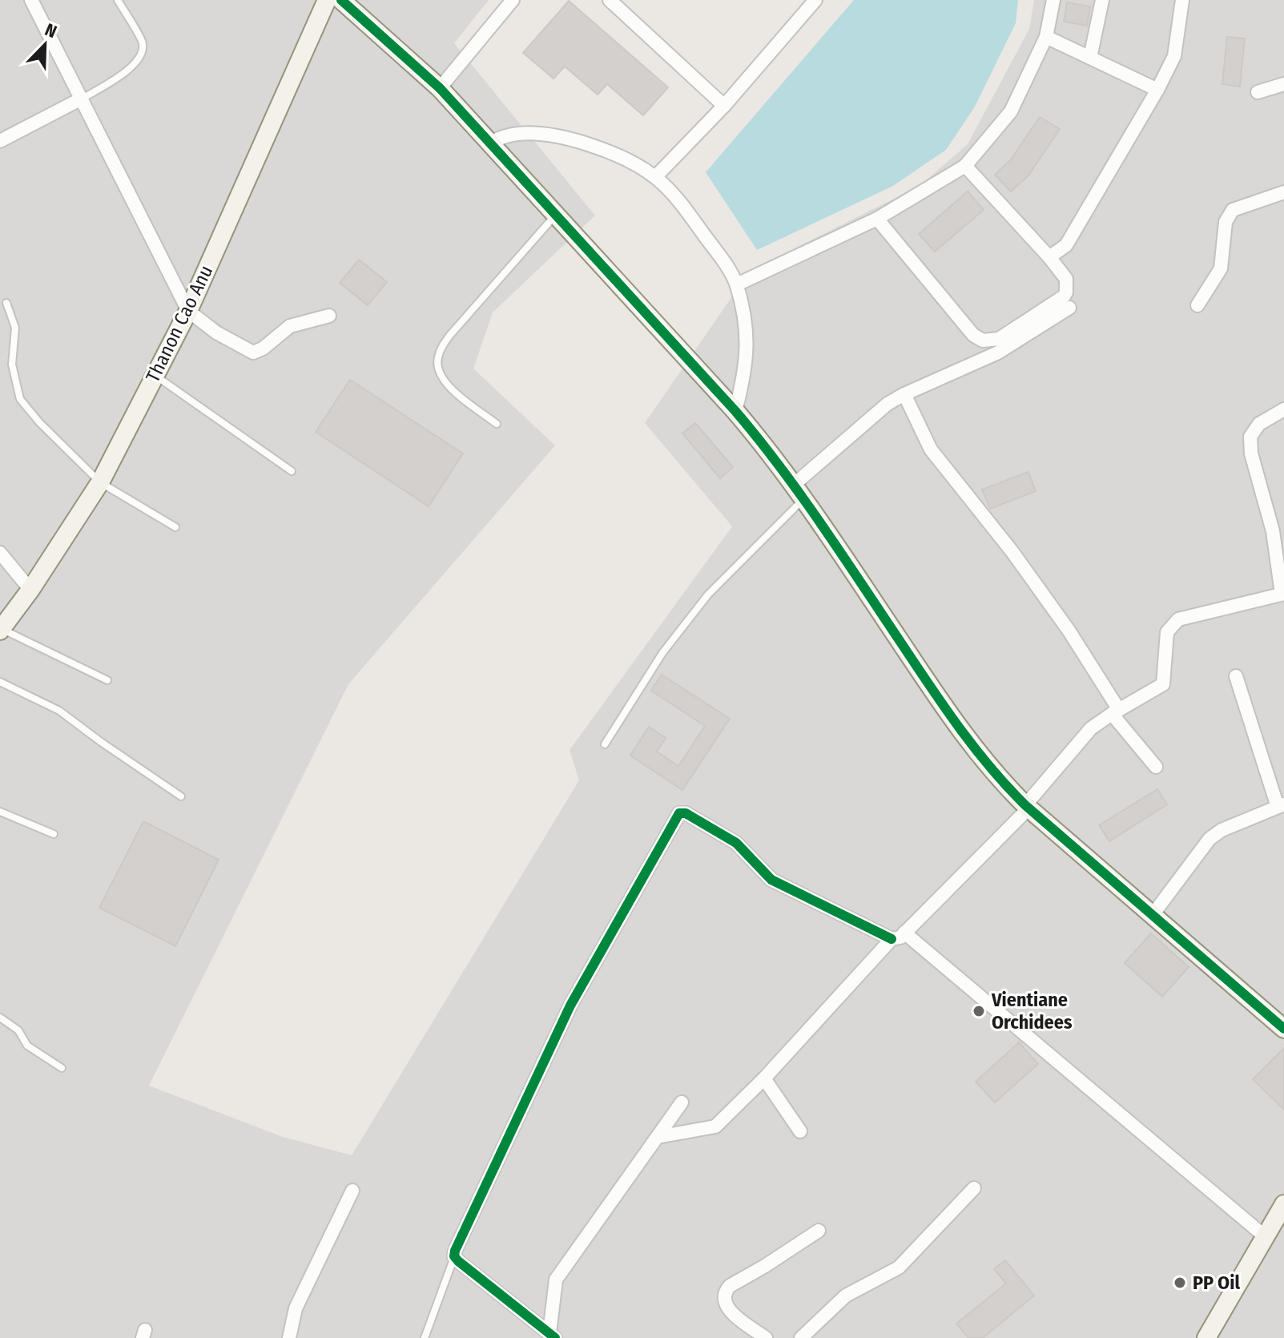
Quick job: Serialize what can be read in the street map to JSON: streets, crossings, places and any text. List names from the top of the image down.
{
  "streets": {
    "street": ["Thanon Cao Anu"]
  },
  "places": ["Vientiane Orchidees", "PP Oil"],
  "north": "top right"
}
